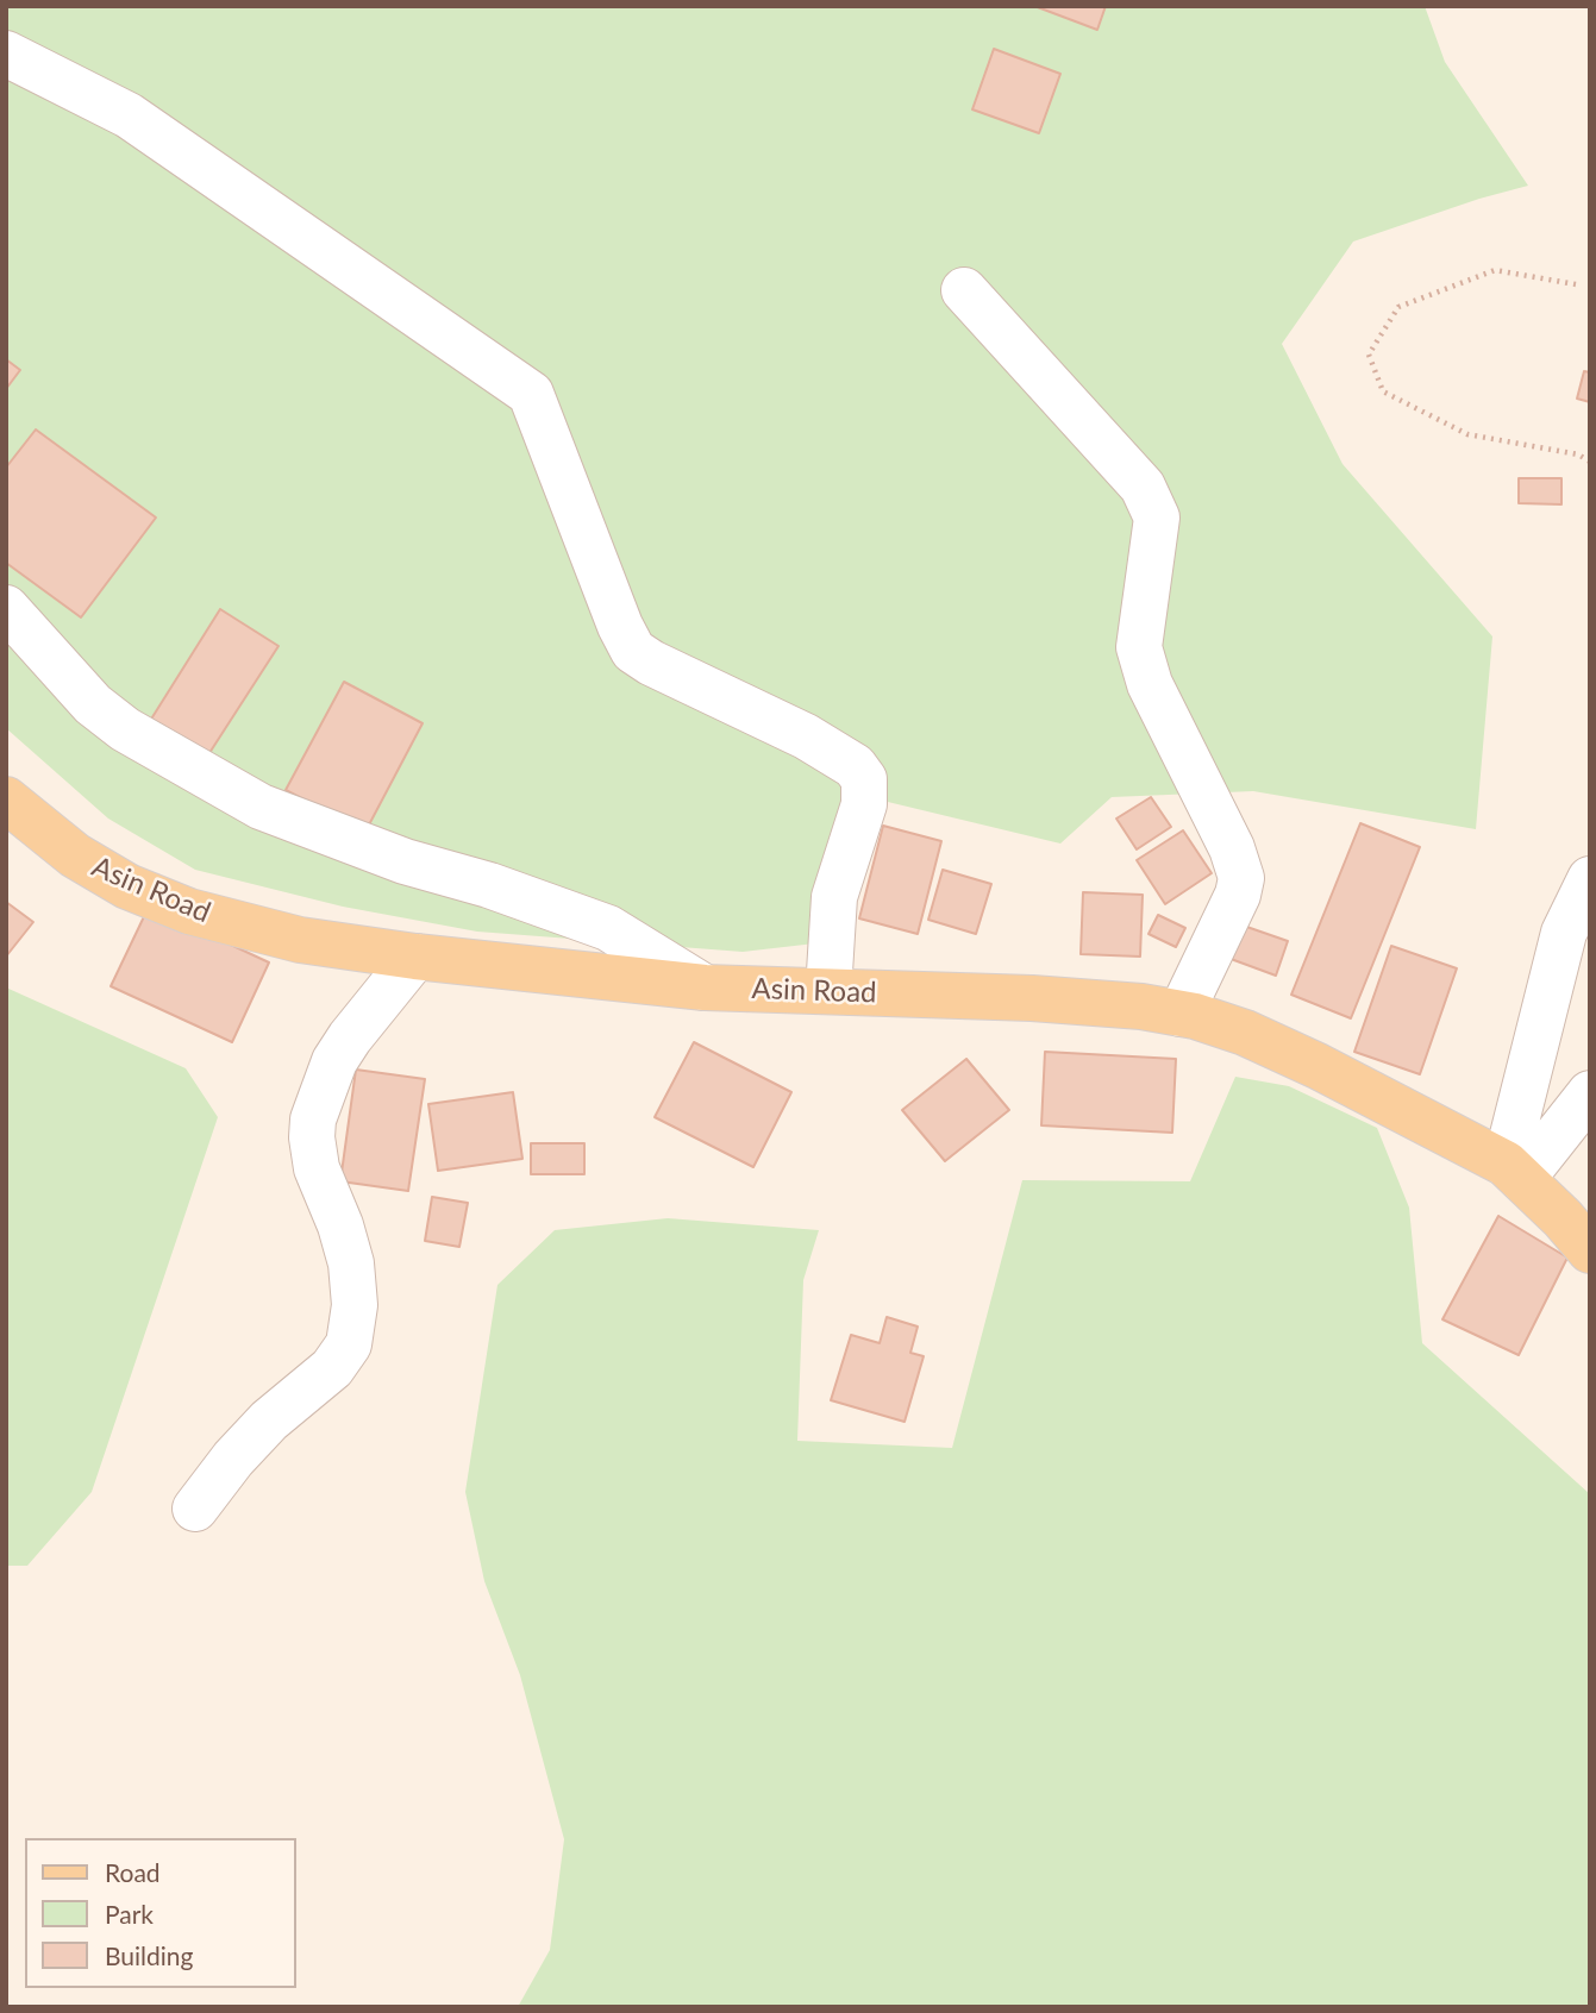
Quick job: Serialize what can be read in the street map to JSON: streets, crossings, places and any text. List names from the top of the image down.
{
  "streets": {
    "main road": ["Asin Road"]
  },
  "legend": ["Road", "Park", "Building"]
}
